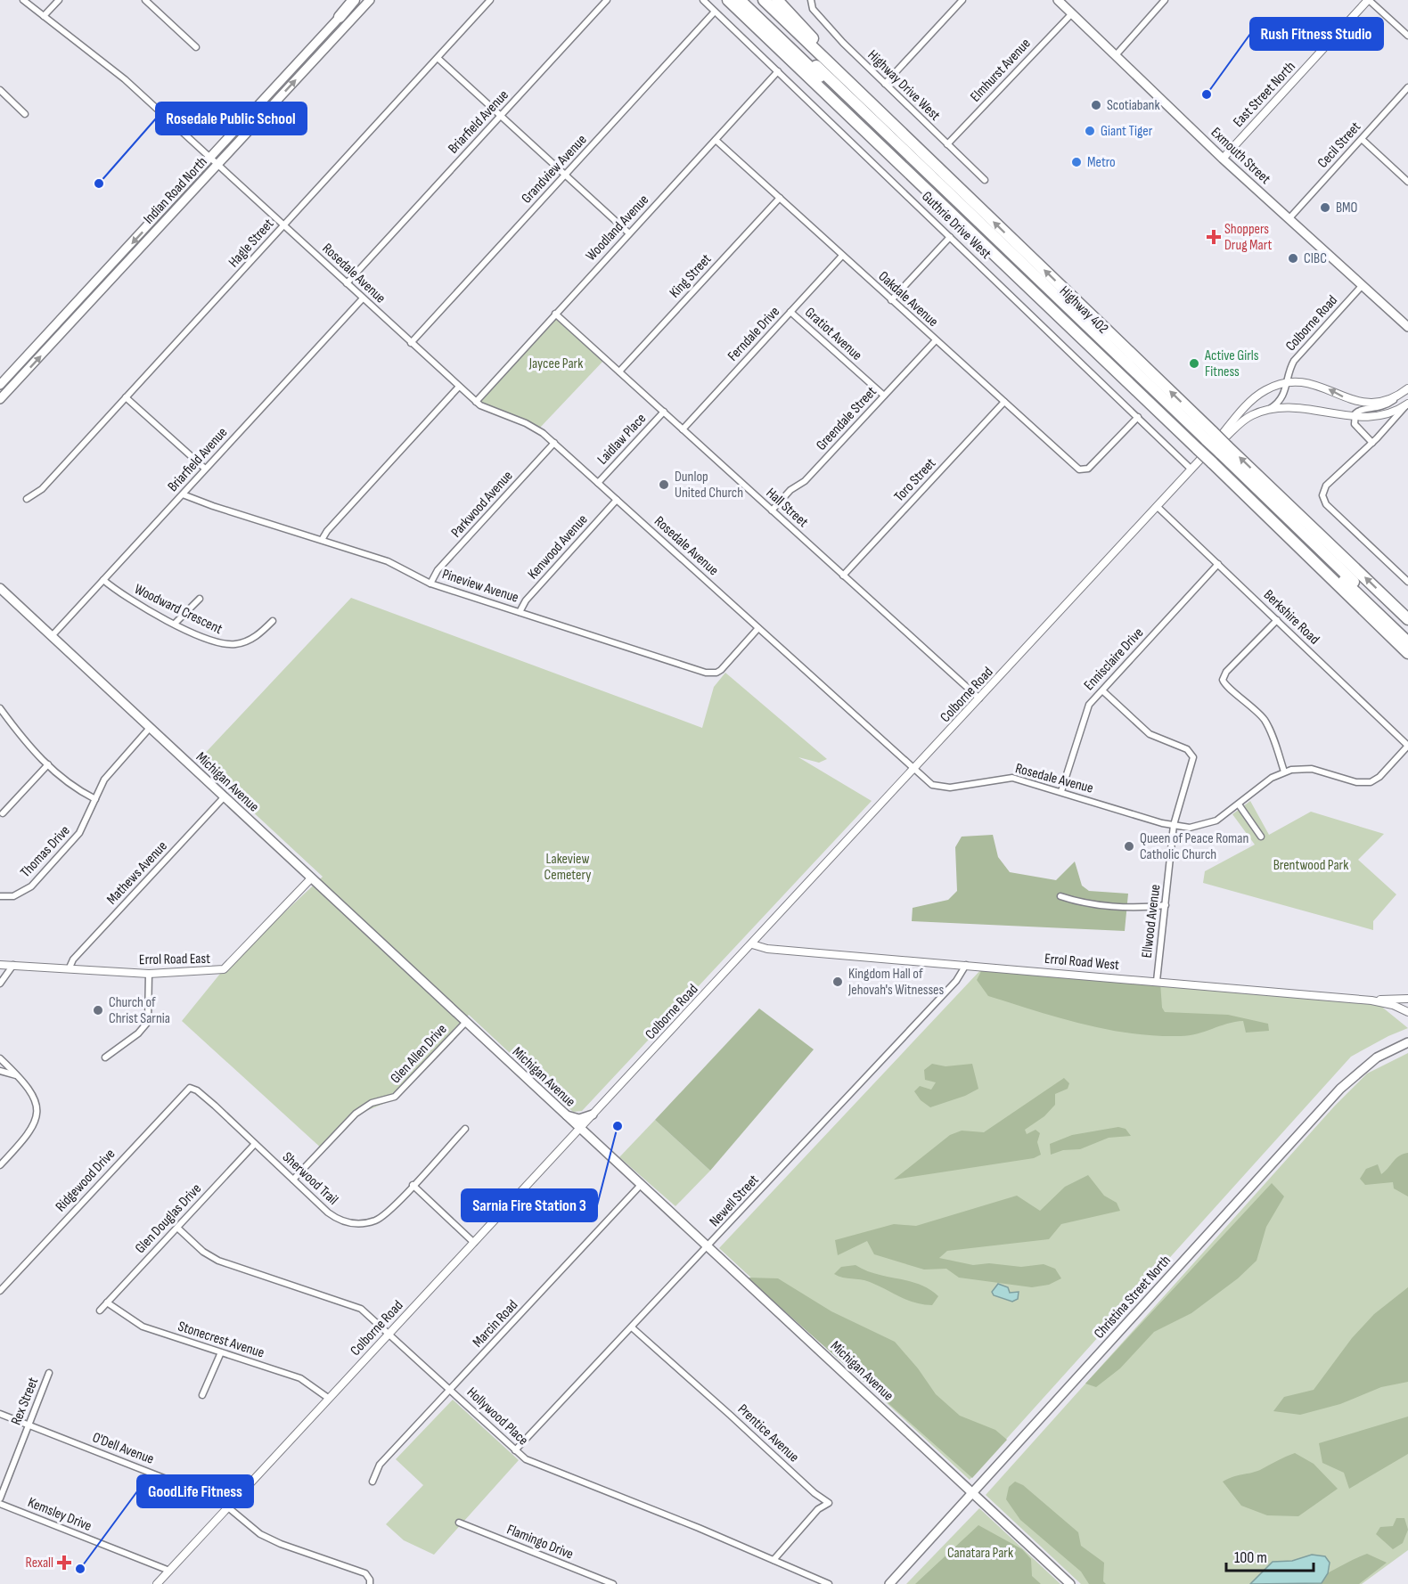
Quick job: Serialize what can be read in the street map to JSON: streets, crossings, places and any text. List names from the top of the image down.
{
  "streets": {
    "highway": ["Highway 402"],
    "main road": [
      "Exmouth Street",
      "Indian Road North",
      "Michigan Avenue",
      "Christina Street North"
    ],
    "street": [
      "Elmhurst Avenue",
      "Highway Drive West",
      "East Street North",
      "Briarfield Avenue",
      "Cecil Street",
      "Grandview Avenue",
      "Guthrie Drive West",
      "Woodland Avenue",
      "Hagle Street",
      "Rosedale Avenue",
      "King Street",
      "Oakdale Avenue",
      "Colborne Road",
      "Ferndale Drive",
      "Gratiot Avenue",
      "Greendale Street",
      "Laidlaw Place",
      "Toro Street",
      "Parkwood Avenue",
      "Hall Street",
      "Kenwood Avenue",
      "Pineview Avenue",
      "Woodward Crescent",
      "Berkshire Road",
      "Ennisclaire Drive",
      "Thomas Drive",
      "Mathews Avenue",
      "Ellwood Avenue",
      "Errol Road East",
      "Errol Road West",
      "Glen Allen Drive",
      "Sherwood Trail",
      "Ridgewood Drive",
      "Newell Street",
      "Glen Douglas Drive",
      "Marcin Road",
      "Stonecrest Avenue",
      "Rex Street",
      "Hollywood Place",
      "Prentice Avenue",
      "O'Dell Avenue",
      "Kemsley Drive",
      "Flamingo Drive"
    ]
  },
  "crossings": [
    ["Elmhurst Avenue", "Highway Drive West"],
    ["Elmhurst Avenue", "Exmouth Street"],
    ["East Street North", "Exmouth Street"],
    ["Briarfield Avenue", "Rosedale Avenue"],
    ["Briarfield Avenue", "Pineview Avenue"],
    ["Briarfield Avenue", "Woodward Crescent"],
    ["Briarfield Avenue", "Michigan Avenue"],
    ["Cecil Street", "Exmouth Street"],
    ["Exmouth Street", "Colborne Road"],
    ["Grandview Avenue", "Guthrie Drive West"],
    ["Grandview Avenue", "Rosedale Avenue"],
    ["Indian Road North", "Rosedale Avenue"],
    ["Guthrie Drive West", "Woodland Avenue"],
    ["Guthrie Drive West", "Oakdale Avenue"],
    ["Guthrie Drive West", "Colborne Road"],
    ["Woodland Avenue", "Rosedale Avenue"],
    ["Woodland Avenue", "Oakdale Avenue"],
    ["Woodland Avenue", "Hall Street"],
    ["Hagle Street", "Rosedale Avenue"],
    ["Rosedale Avenue", "Colborne Road"],
    ["Rosedale Avenue", "Laidlaw Place"],
    ["Rosedale Avenue", "Parkwood Avenue"],
    ["Rosedale Avenue", "Kenwood Avenue"],
    ["Rosedale Avenue", "Pineview Avenue"],
    ["Rosedale Avenue", "Berkshire Road"],
    ["Rosedale Avenue", "Ennisclaire Drive"],
    ["Rosedale Avenue", "Ellwood Avenue"],
    ["King Street", "Oakdale Avenue"],
    ["King Street", "Hall Street"],
    ["Oakdale Avenue", "Ferndale Drive"],
    ["Oakdale Avenue", "Greendale Street"],
    ["Oakdale Avenue", "Toro Street"],
    ["Highway 402", "Colborne Road"],
    ["Colborne Road", "Hall Street"],
    ["Colborne Road", "Berkshire Road"],
    ["Colborne Road", "Michigan Avenue"],
    ["Colborne Road", "Errol Road West"],
    ["Colborne Road", "Stonecrest Avenue"],
    ["Colborne Road", "Hollywood Place"],
    ["Colborne Road", "O'Dell Avenue"],
    ["Colborne Road", "Kemsley Drive"],
    ["Ferndale Drive", "Gratiot Avenue"],
    ["Ferndale Drive", "Hall Street"],
    ["Gratiot Avenue", "Greendale Street"],
    ["Greendale Street", "Hall Street"],
    ["Laidlaw Place", "Hall Street"],
    ["Toro Street", "Hall Street"],
    ["Parkwood Avenue", "Pineview Avenue"],
    ["Kenwood Avenue", "Pineview Avenue"],
    ["Berkshire Road", "Ennisclaire Drive"],
    ["Ennisclaire Drive", "Ellwood Avenue"],
    ["Michigan Avenue", "Thomas Drive"],
    ["Michigan Avenue", "Mathews Avenue"],
    ["Michigan Avenue", "Errol Road East"],
    ["Michigan Avenue", "Glen Allen Drive"],
    ["Michigan Avenue", "Newell Street"],
    ["Michigan Avenue", "Christina Street North"],
    ["Michigan Avenue", "Marcin Road"],
    ["Mathews Avenue", "Errol Road East"],
    ["Ellwood Avenue", "Errol Road West"],
    ["Errol Road West", "Newell Street"],
    ["Glen Allen Drive", "Sherwood Trail"],
    ["Sherwood Trail", "Ridgewood Drive"],
    ["Sherwood Trail", "Glen Douglas Drive"],
    ["Newell Street", "Hollywood Place"],
    ["Newell Street", "Prentice Avenue"],
    ["Glen Douglas Drive", "Stonecrest Avenue"],
    ["Glen Douglas Drive", "Hollywood Place"],
    ["Marcin Road", "Hollywood Place"],
    ["Rex Street", "O'Dell Avenue"],
    ["Hollywood Place", "Prentice Avenue"]
  ],
  "parks": [
    "Jaycee Park",
    "Lakeview Cemetery",
    "Brentwood Park",
    "Canatara Park"
  ],
  "places": {
    "other": [
      "Rush Fitness Studio",
      "Scotiabank",
      "Giant Tiger",
      "Metro",
      "Rosedale Public School",
      "BMO",
      "CIBC",
      "Active Girls Fitness",
      "Dunlop United Church",
      "Queen of Peace Roman Catholic Church",
      "Kingdom Hall of Jehovah's Witnesses",
      "Church of Christ Sarnia",
      "Sarnia Fire Station 3",
      "GoodLife Fitness"
    ],
    "health": ["Shoppers Drug Mart", "Rexall"]
  },
  "scale_bar": "100 m"
}
